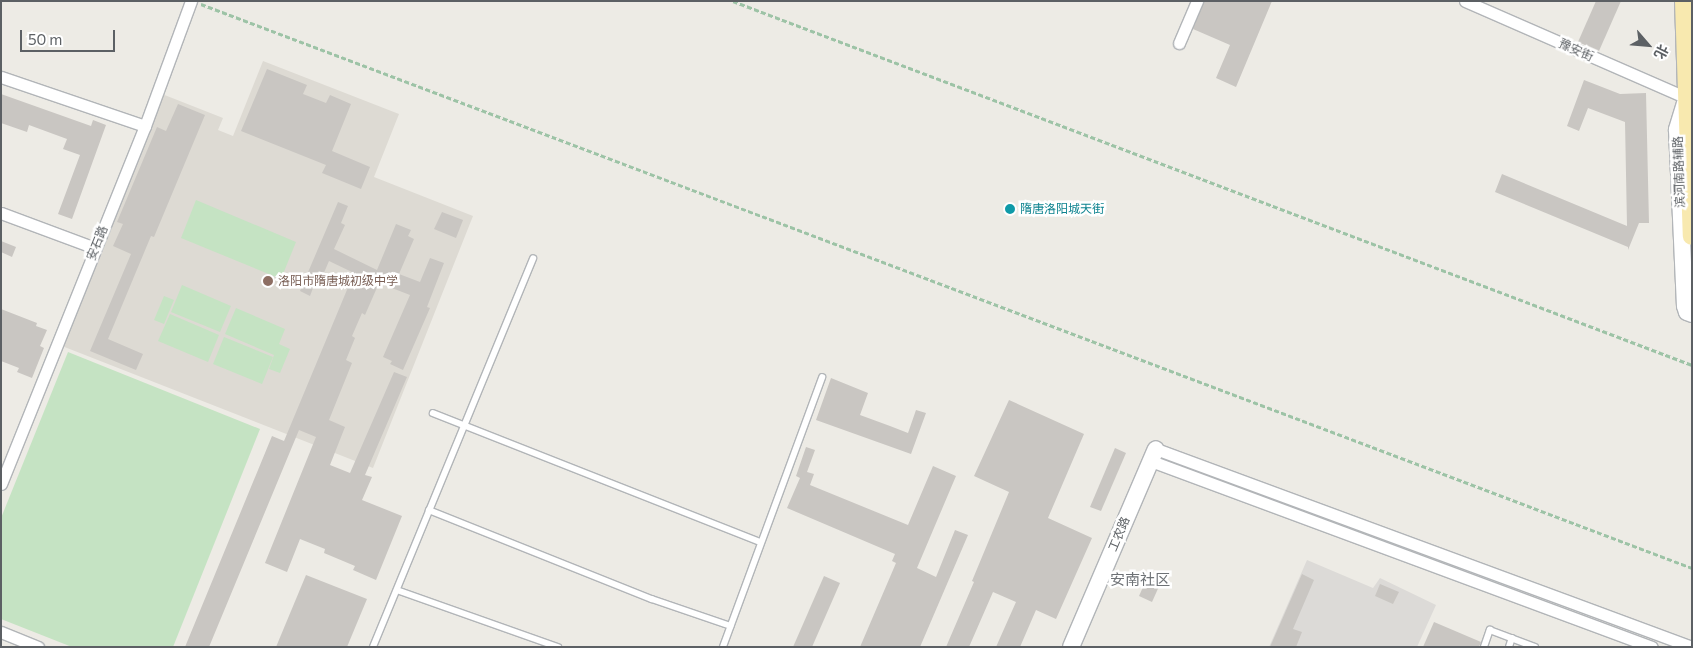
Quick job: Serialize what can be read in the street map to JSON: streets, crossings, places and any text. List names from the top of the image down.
{
  "streets": {
    "street": [
      "豫安街",
      "滨河南路辅路",
      "安石路",
      "工农路"
    ]
  },
  "crossings": [
    ["豫安街", "滨河南路辅路"]
  ],
  "districts": ["安南社区"],
  "places": ["隋唐洛阳城天街", "洛阳市隋唐城初级中学"],
  "scale_bar": "50 m",
  "north": "bottom right"
}
